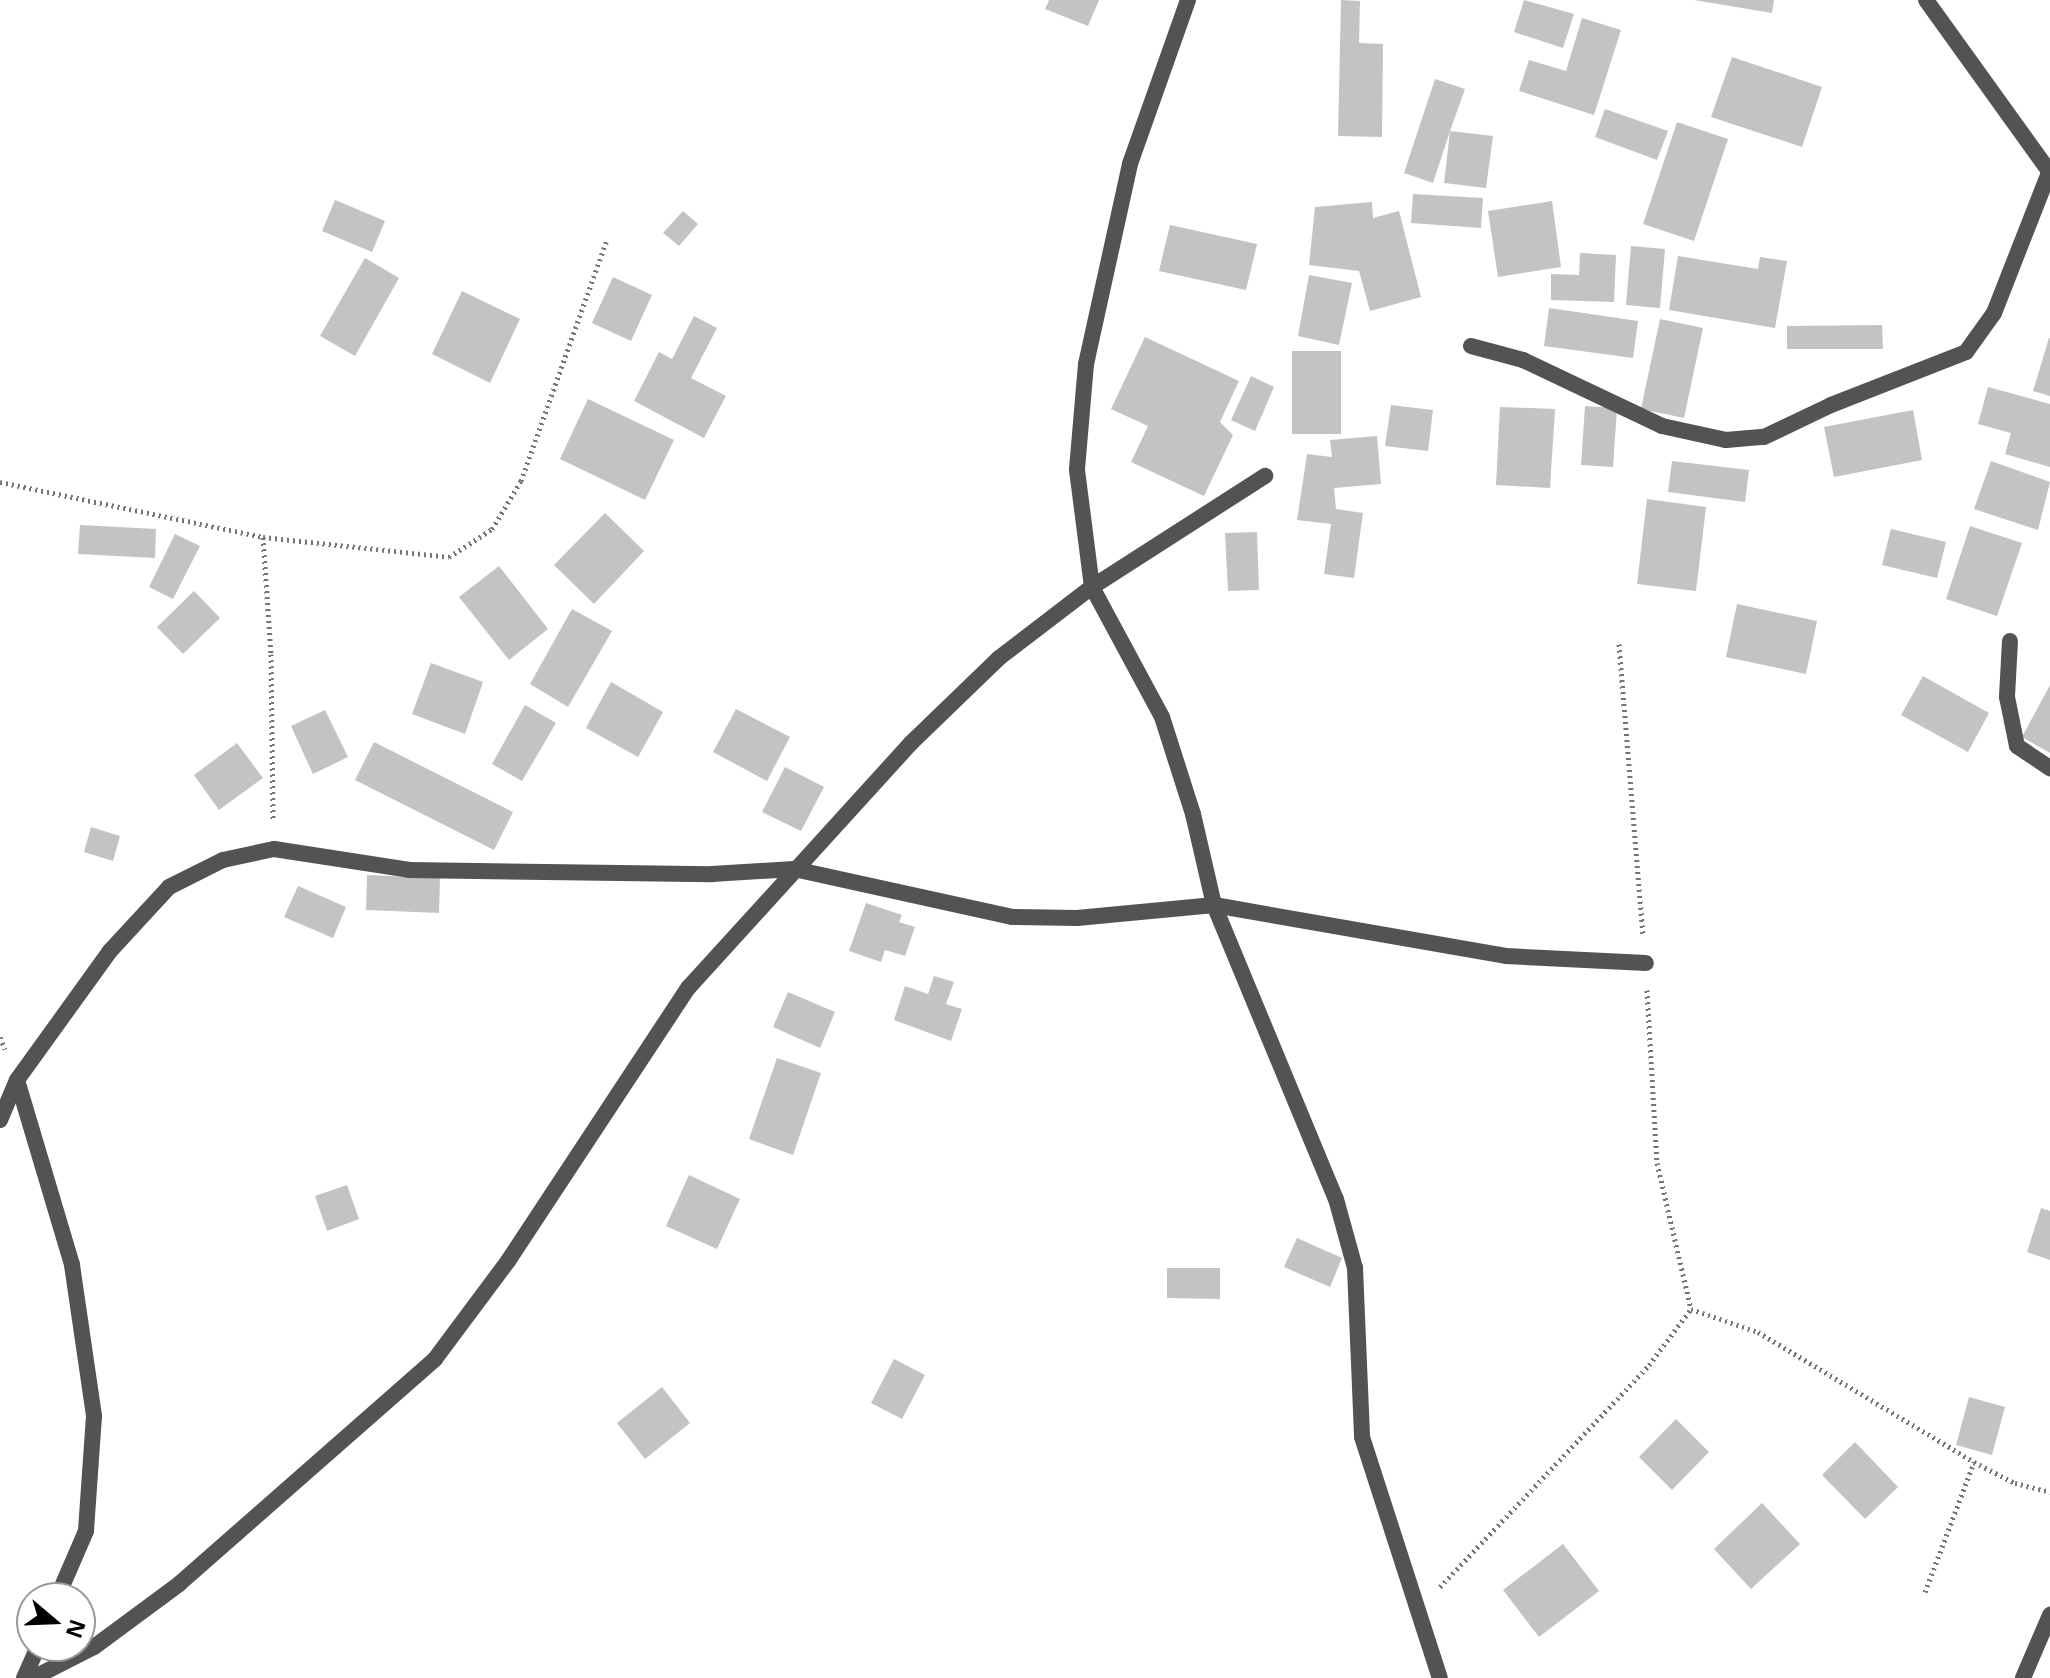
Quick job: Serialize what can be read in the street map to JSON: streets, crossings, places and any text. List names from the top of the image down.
{
  "north": "right"
}
